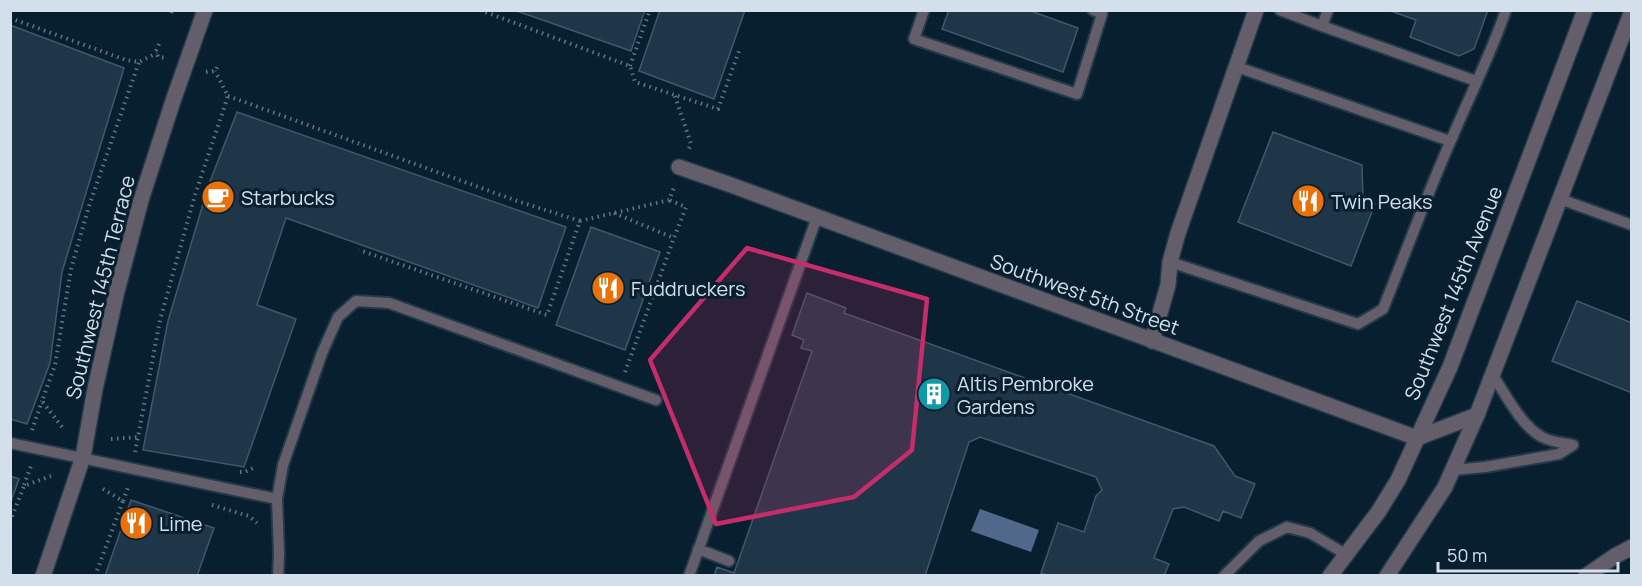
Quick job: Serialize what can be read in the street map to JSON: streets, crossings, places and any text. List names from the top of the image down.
{
  "streets": {
    "street": ["Southwest 145th Terrace", "Southwest 145th Avenue", "Southwest 5th Street"]
  },
  "crossings": [
    ["Southwest 145th Avenue", "Southwest 5th Street"]
  ],
  "places": {
    "cafe": ["Starbucks"],
    "restaurant": ["Twin Peaks", "Fuddruckers", "Lime"],
    "building": ["Altis Pembroke Gardens"]
  },
  "scale_bar": "50 m"
}
